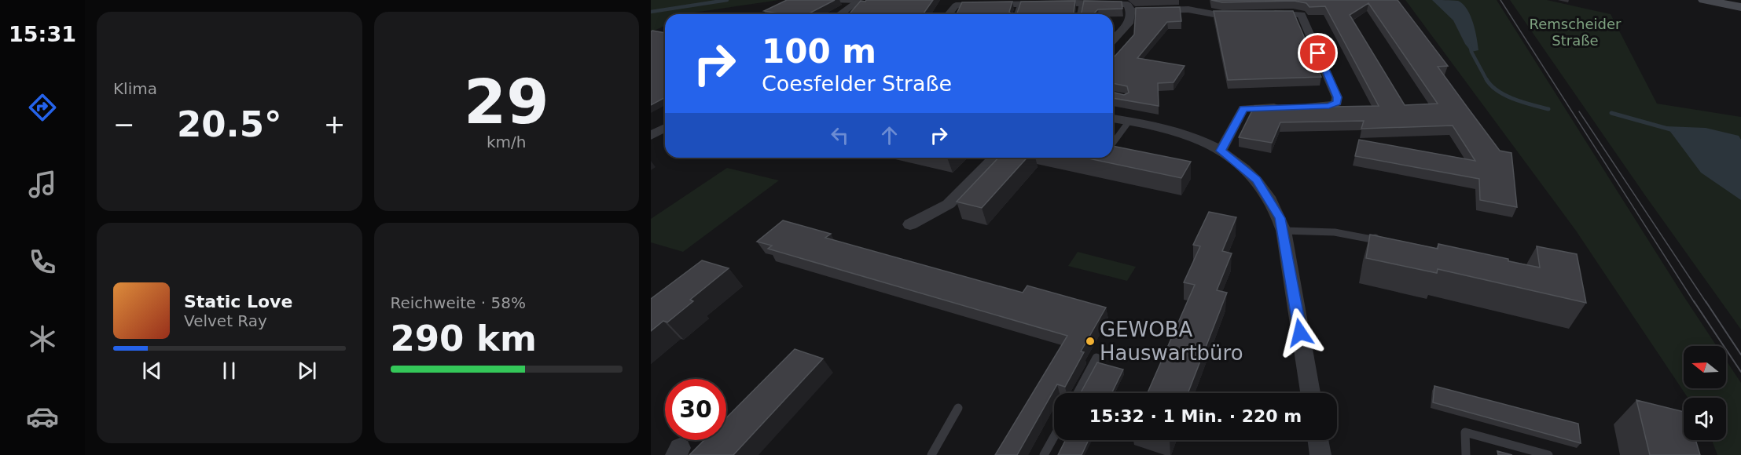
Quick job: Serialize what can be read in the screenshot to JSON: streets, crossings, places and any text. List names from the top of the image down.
{
  "parks": ["Remscheider Straße"],
  "places": ["GEWOBA Hauswartbüro"],
  "north": "left",
  "page": {
    "tabs": "15:31",
    "tile": [
      "Klima",
      ["29", "km/h"],
      ["Reichweite · 58%", "290 km"]
    ],
    "turn": ["100 m", "Coesfelder Straße"],
    "heat": ["−", "20.5°", "+"],
    "song": ["Static Love", "Velvet Ray"],
    "limit": "30",
    "trip": "15:32 · 1 Min. · 220 m"
  }
}
